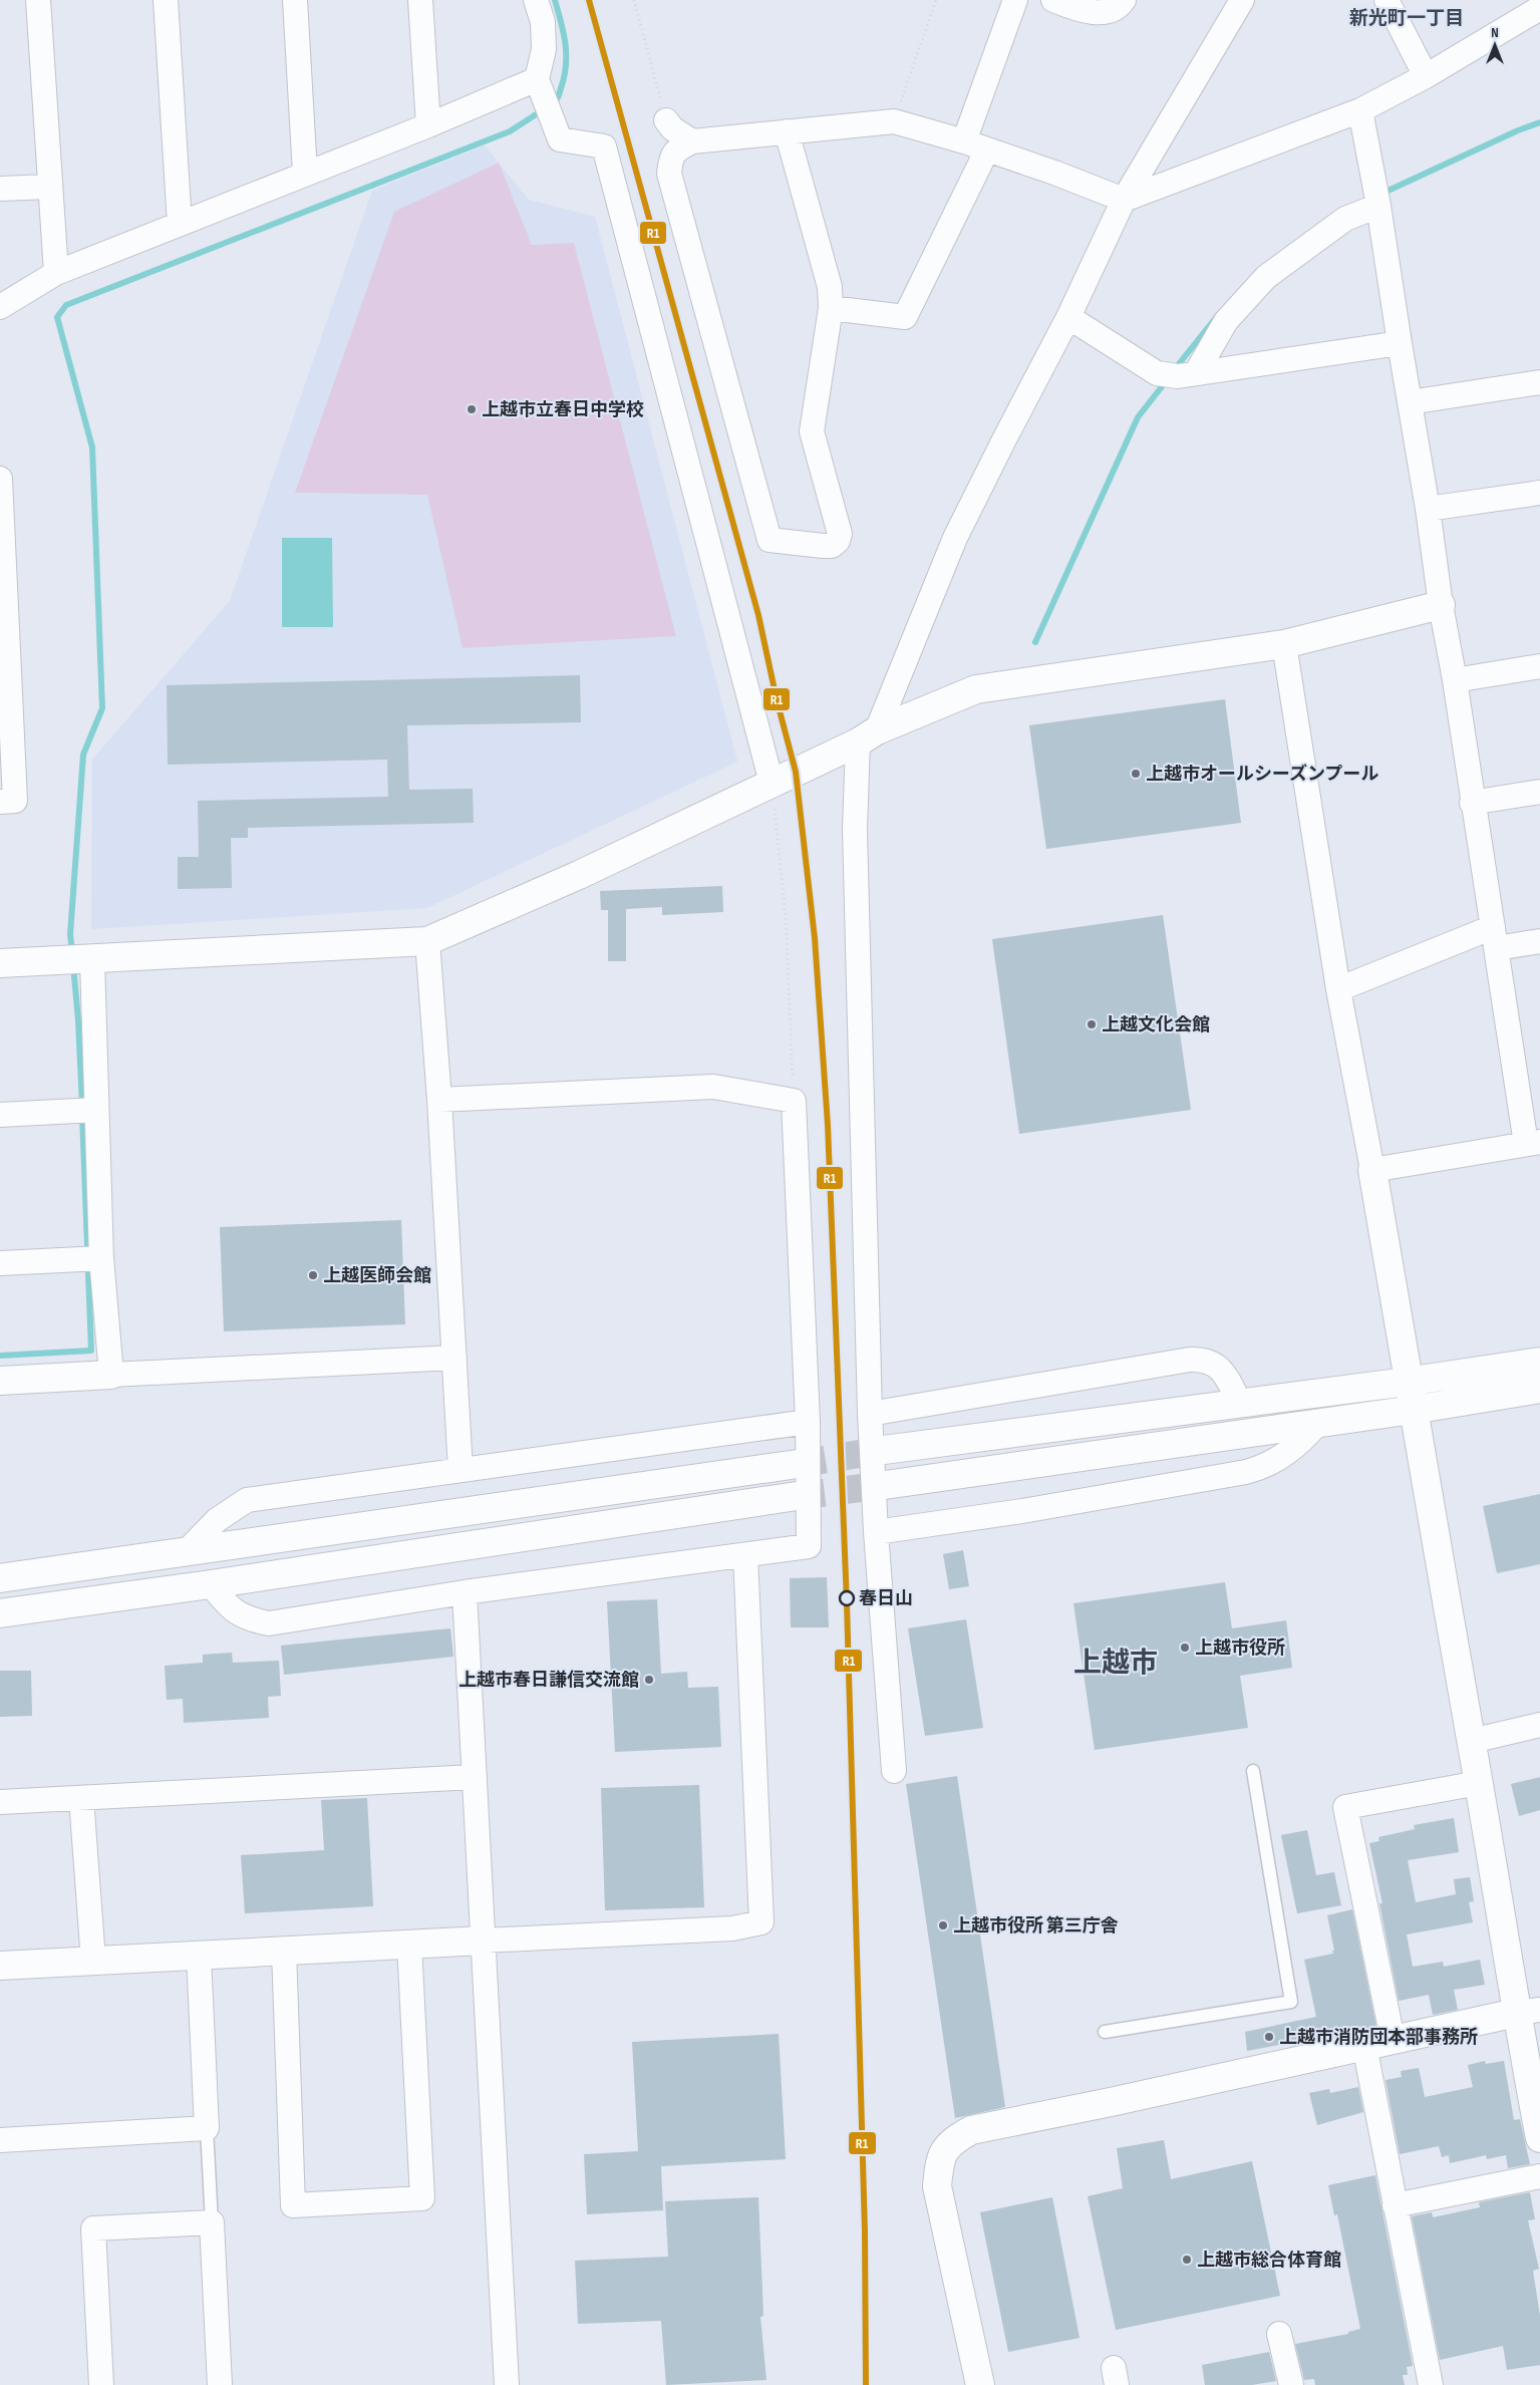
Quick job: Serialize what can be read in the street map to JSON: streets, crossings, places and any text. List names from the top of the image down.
{
  "districts": ["新光町一丁目", "上越市"],
  "places": [
    "上越市立春日中学校",
    "上越市オールシーズンプール",
    "上越文化会館",
    "上越医師会館",
    "春日山",
    "上越市役所",
    "上越市春日謙信交流館",
    "上越市役所 第三庁舎",
    "上越市消防団本部事務所",
    "上越市総合体育館"
  ],
  "lines": ["transit line R1"],
  "north": "top"
}
